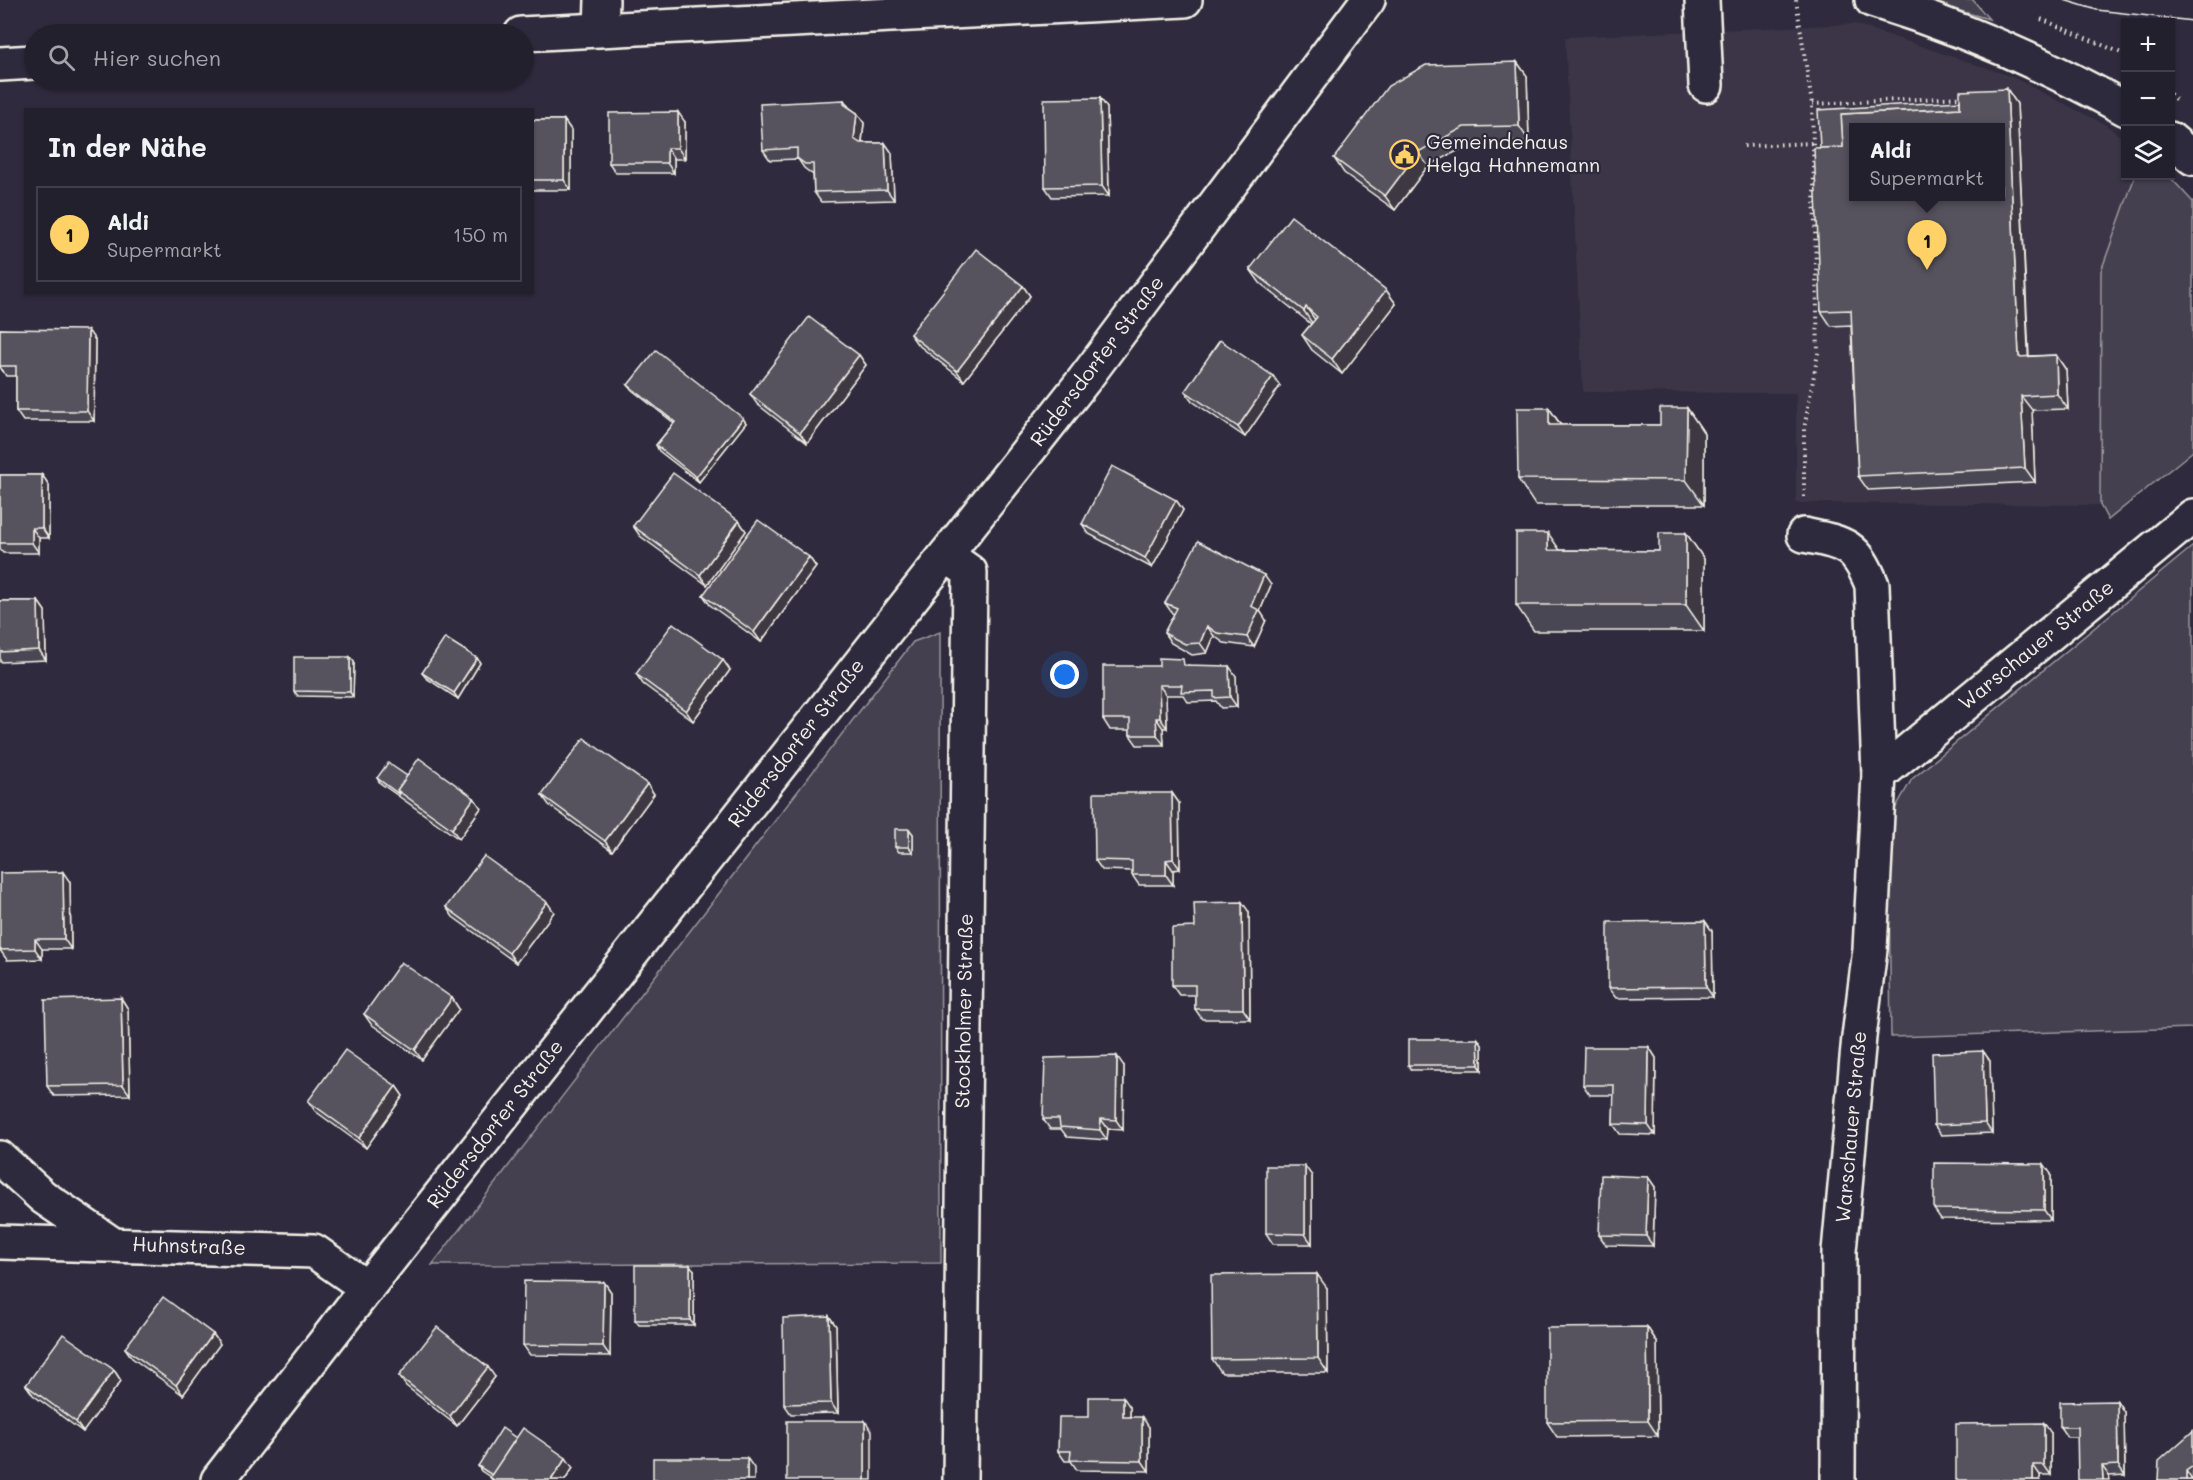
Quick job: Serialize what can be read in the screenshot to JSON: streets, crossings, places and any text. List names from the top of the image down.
{
  "streets": {
    "street": [
      "Rüdersdorfer Straße",
      "Warschauer Straße",
      "Stockholmer Straße",
      "Huhnstraße"
    ]
  },
  "crossings": [
    ["Rüdersdorfer Straße", "Stockholmer Straße"],
    ["Rüdersdorfer Straße", "Huhnstraße"]
  ],
  "places": {
    "public building": ["Gemeindehaus Helga Hahnemann"]
  },
  "page": {
    "map_buttons": ["+", "−"],
    "search": "Hier suchen",
    "heading": "In der Nähe",
    "popup": ["Aldi", "Supermarkt"],
    "list": [
      {
        "mark": "1",
        "name": "Aldi",
        "note": "Supermarkt",
        "value": "150 m"
      }
    ],
    "pins": "1"
  }
}
